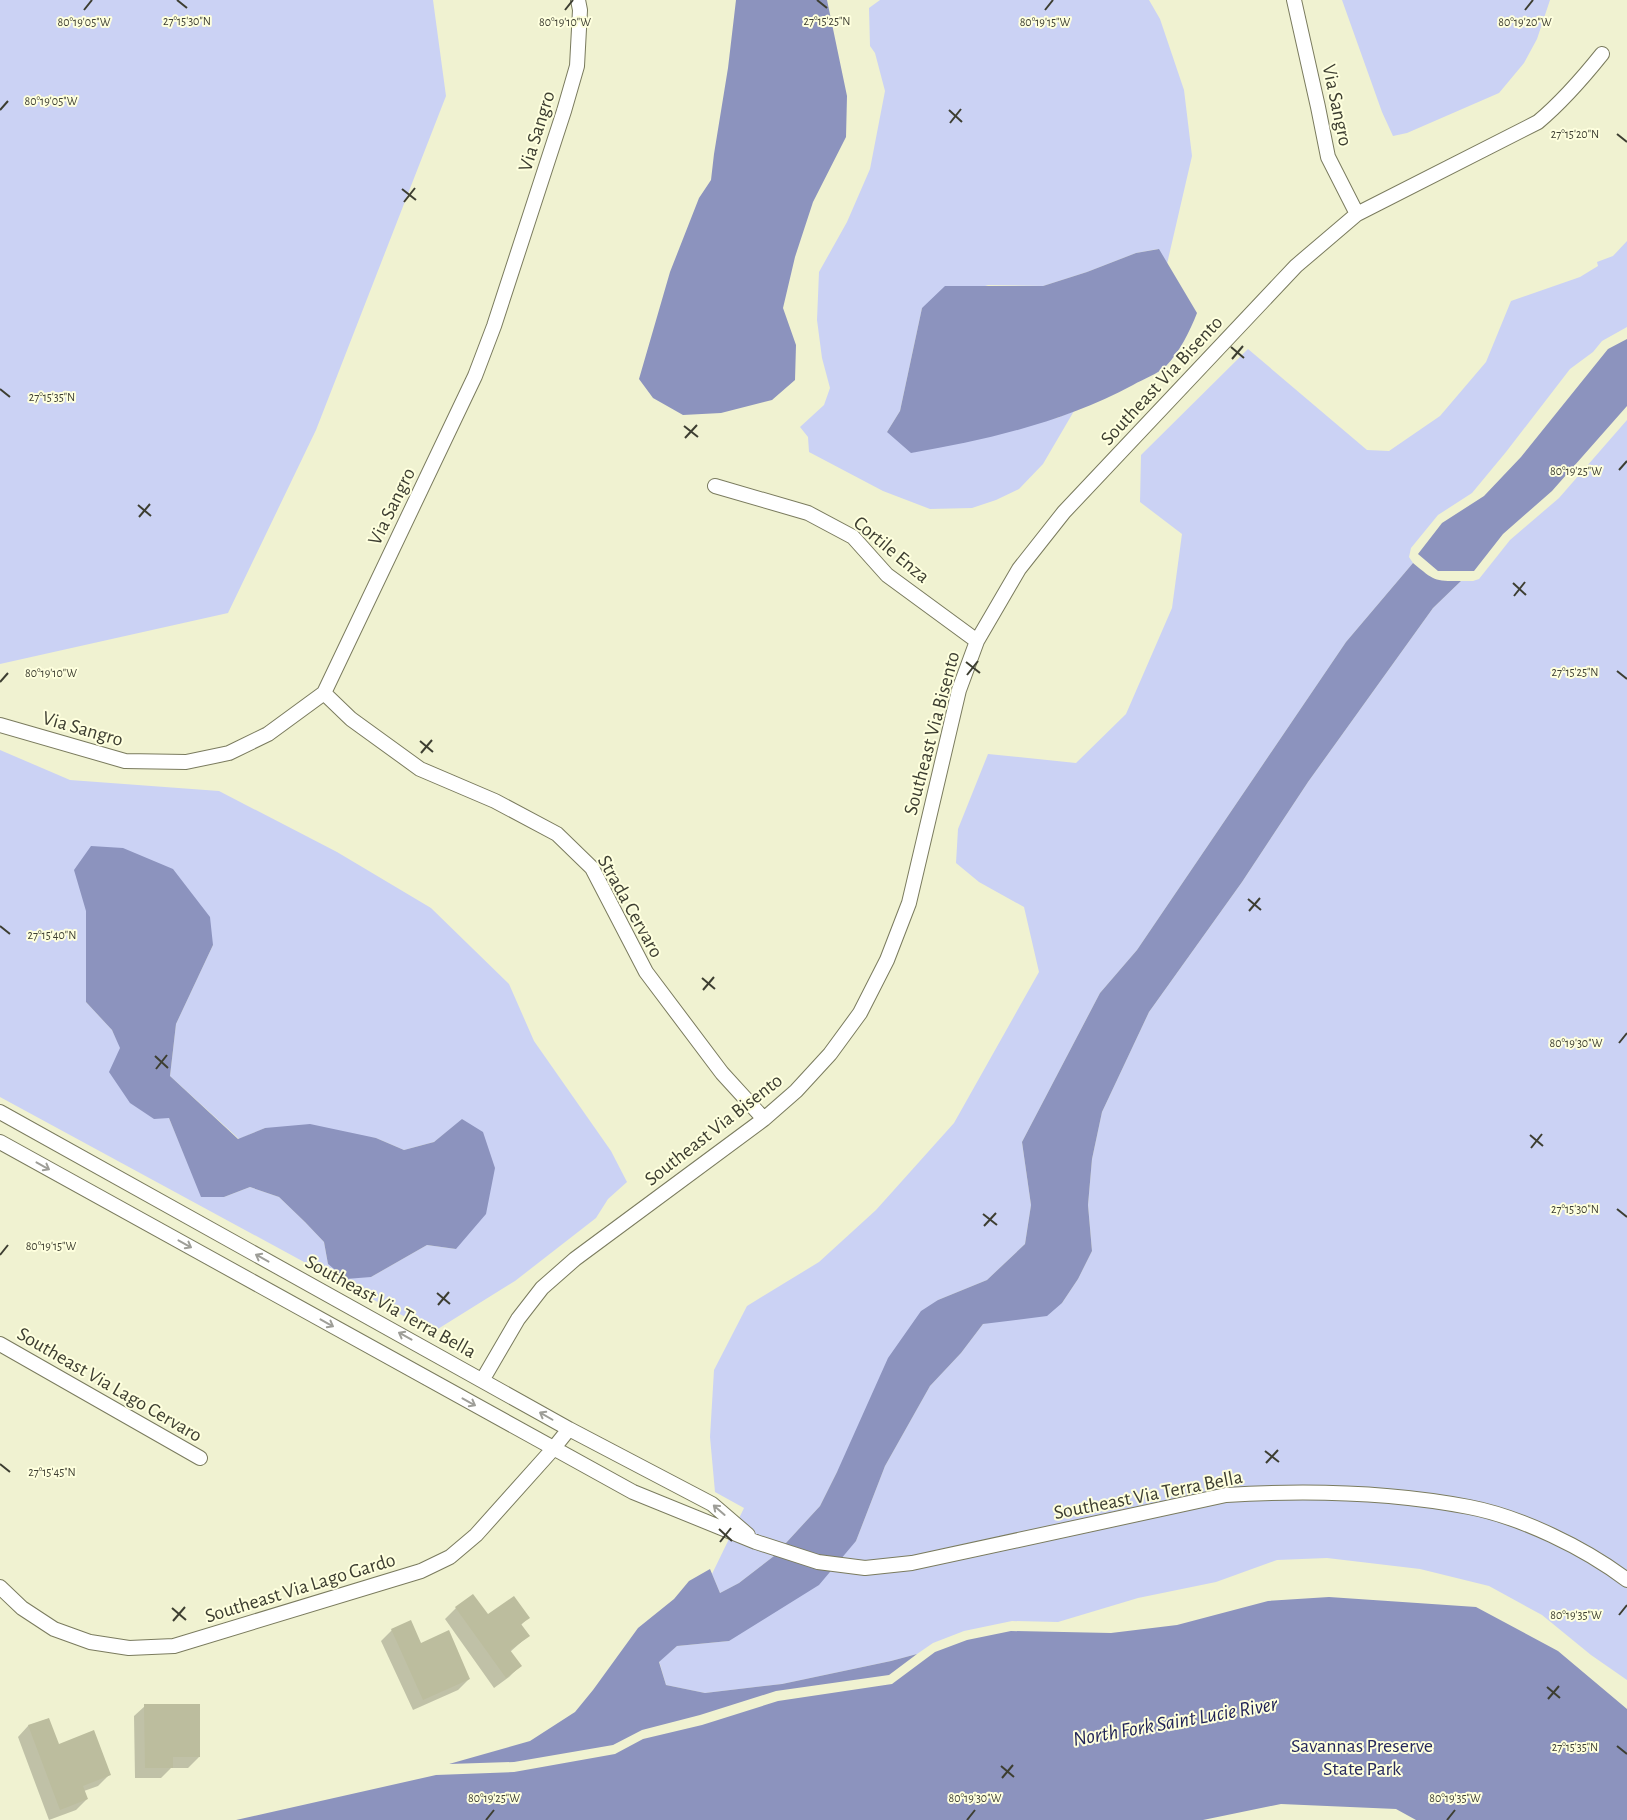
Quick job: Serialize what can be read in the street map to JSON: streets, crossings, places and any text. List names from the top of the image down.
{
  "streets": {
    "street": [
      "Via Sangro",
      "Southeast Via Bisento",
      "Cortile Enza",
      "Strada Cervaro",
      "Southeast Via Terra Bella",
      "Southeast Via Lago Cervaro",
      "Southeast Via Lago Gardo"
    ]
  },
  "crossings": [
    ["Via Sangro", "Southeast Via Bisento"],
    ["Via Sangro", "Strada Cervaro"],
    ["Southeast Via Bisento", "Cortile Enza"],
    ["Southeast Via Bisento", "Strada Cervaro"],
    ["Southeast Via Bisento", "Southeast Via Terra Bella"],
    ["Southeast Via Terra Bella", "Southeast Via Lago Gardo"]
  ],
  "water": ["North Fork Saint Lucie River"],
  "parks": ["Savannas Preserve State Park"],
  "coordinates": [
    "27°15'30\"N",
    "27°15'25\"N",
    "80°19'05\"W",
    "80°19'10\"W",
    "80°19'15\"W",
    "80°19'20\"W",
    "27°15'20\"N",
    "27°15'35\"N",
    "80°19'25\"W",
    "27°15'40\"N",
    "80°19'30\"W",
    "27°15'45\"N",
    "80°19'35\"W"
  ]
}
